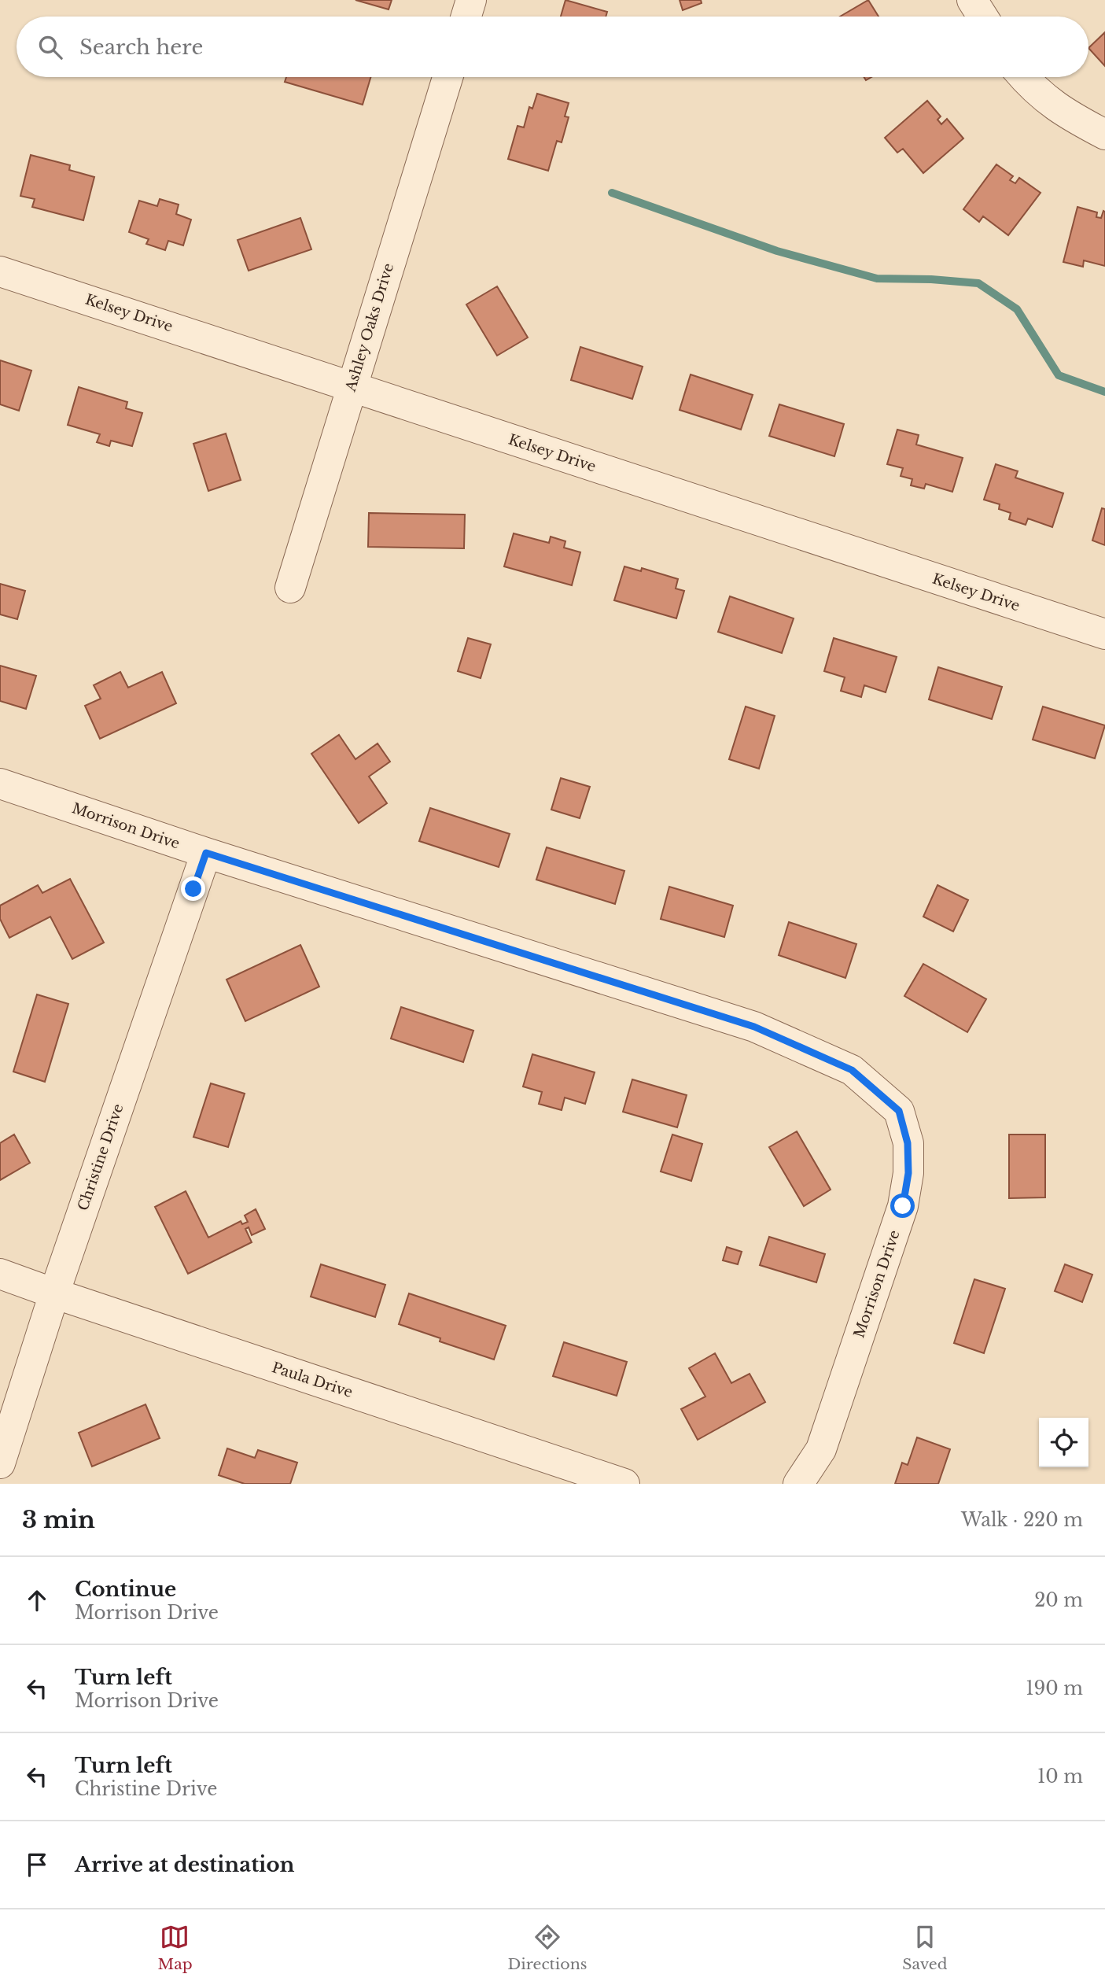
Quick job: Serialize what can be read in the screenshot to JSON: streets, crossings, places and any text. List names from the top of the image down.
{
  "streets": {
    "street": [
      "Kelsey Drive",
      "Ashley Oaks Drive",
      "Morrison Drive",
      "Christine Drive",
      "Paula Drive"
    ]
  },
  "crossings": [
    ["Kelsey Drive", "Ashley Oaks Drive"],
    ["Morrison Drive", "Christine Drive"],
    ["Christine Drive", "Paula Drive"]
  ],
  "page": {
    "search": "Search here",
    "heading": ["3 min", "Walk · 220 m"],
    "list": [
      ["Continue", "Morrison Drive", "20 m"],
      ["Turn left", "Morrison Drive", "190 m"],
      ["Turn left", "Christine Drive", "10 m"],
      "Arrive at destination"
    ],
    "nav": ["Map", "Directions", "Saved"]
  }
}
